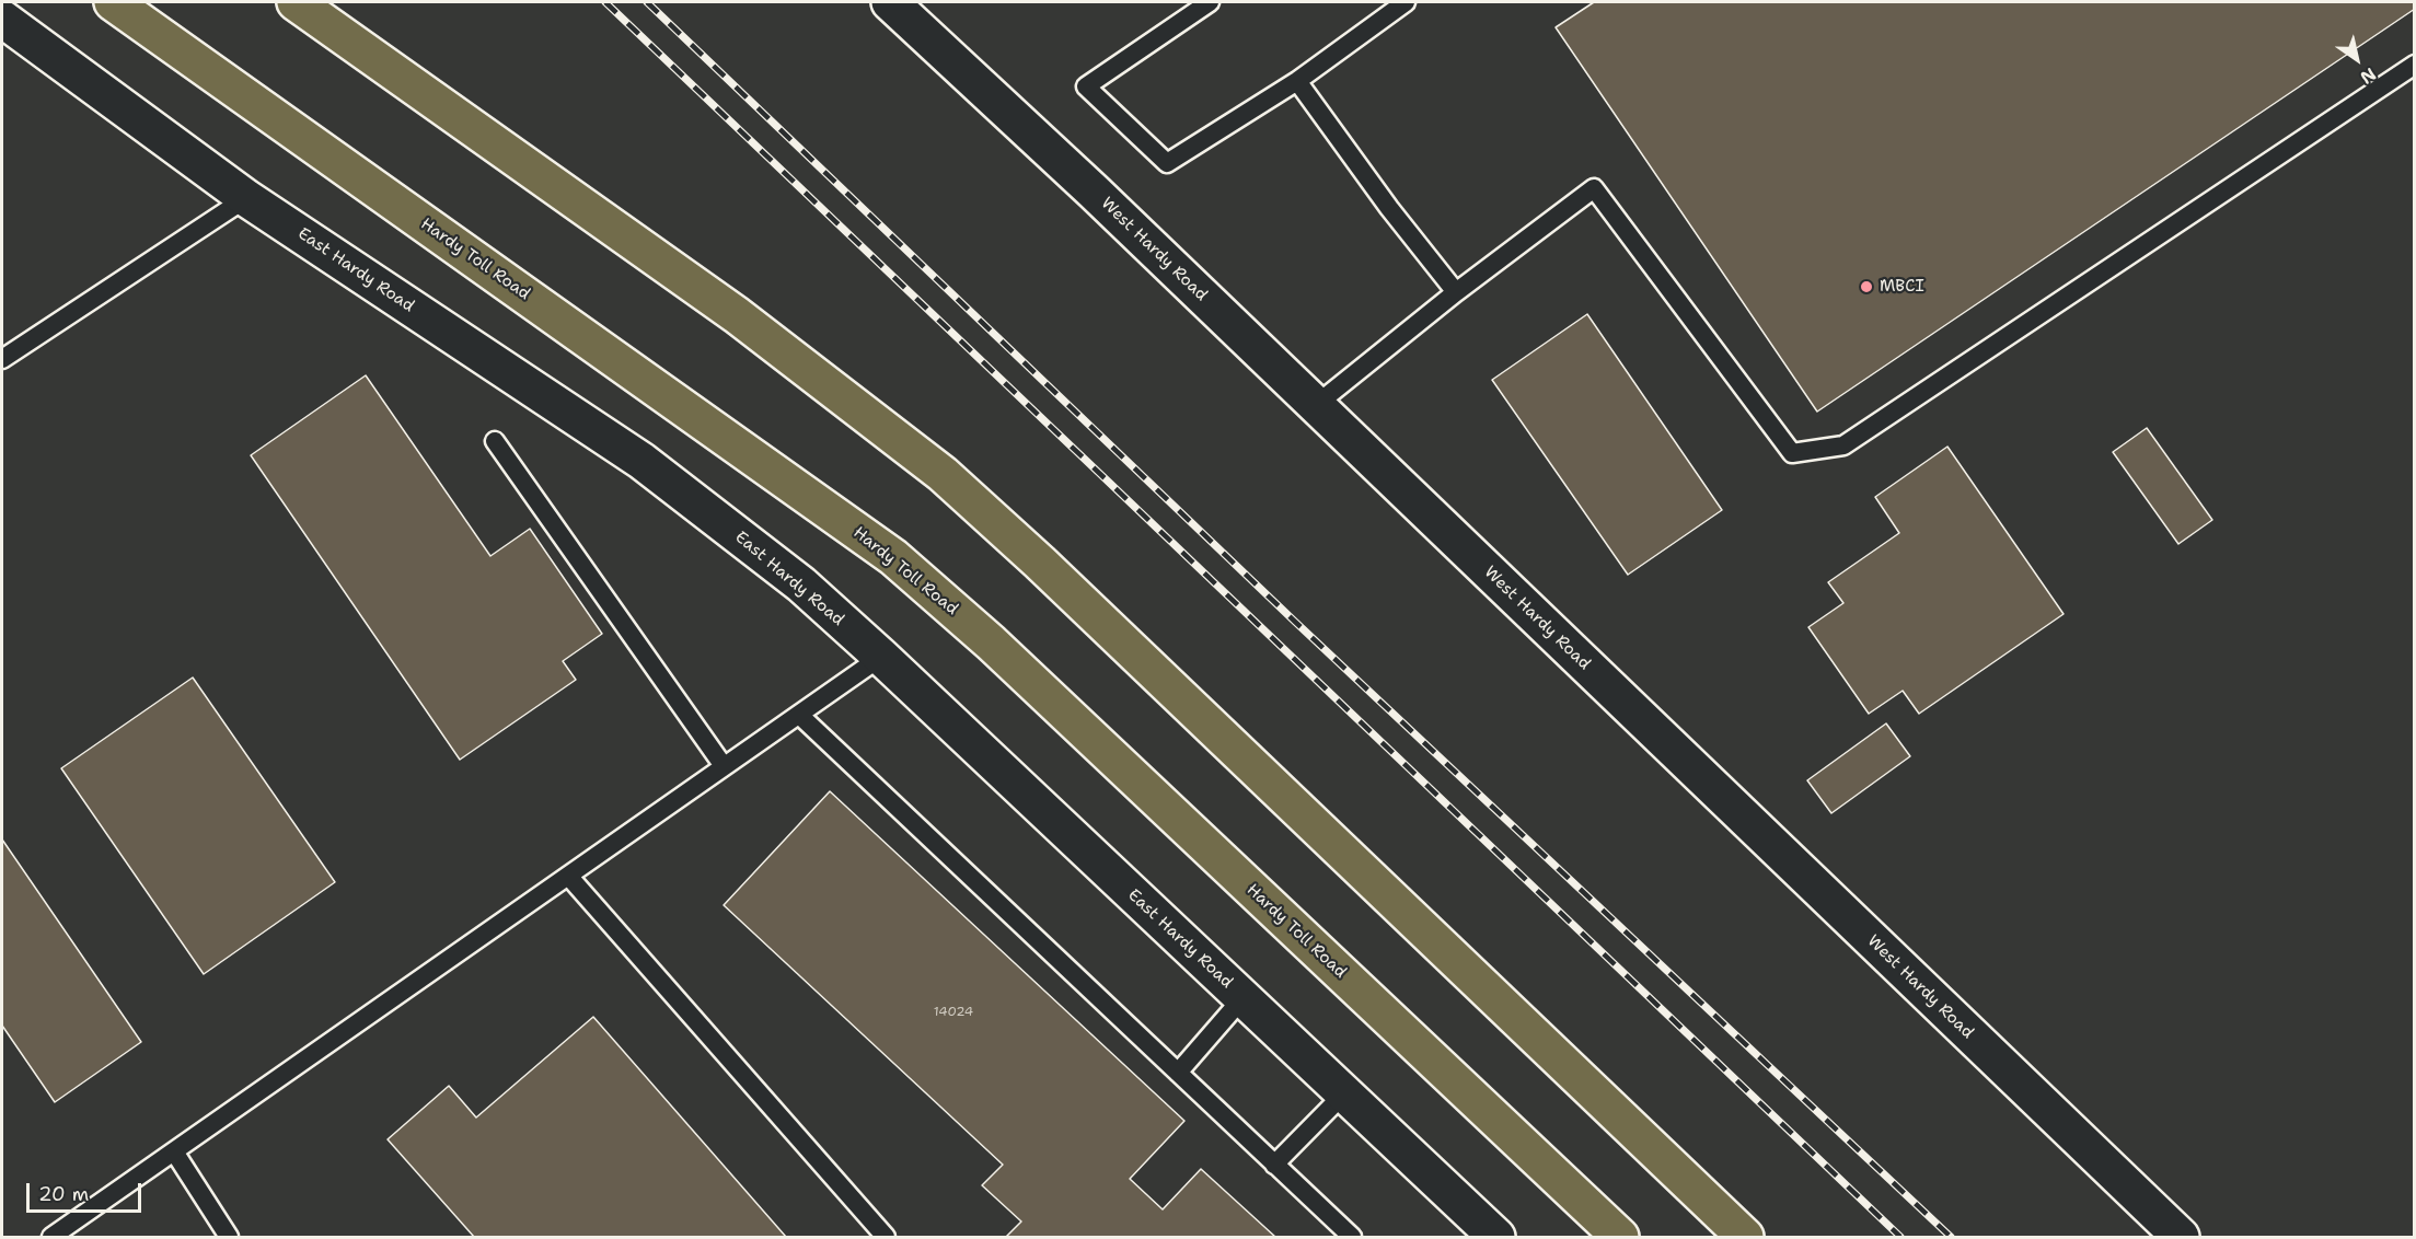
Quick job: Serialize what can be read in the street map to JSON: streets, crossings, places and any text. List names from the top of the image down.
{
  "streets": {
    "highway": ["Hardy Toll Road"],
    "main road": ["West Hardy Road", "East Hardy Road"]
  },
  "places": ["MBCI"],
  "house_numbers": ["14024"],
  "scale_bar": "20 m",
  "north": "bottom right"
}
